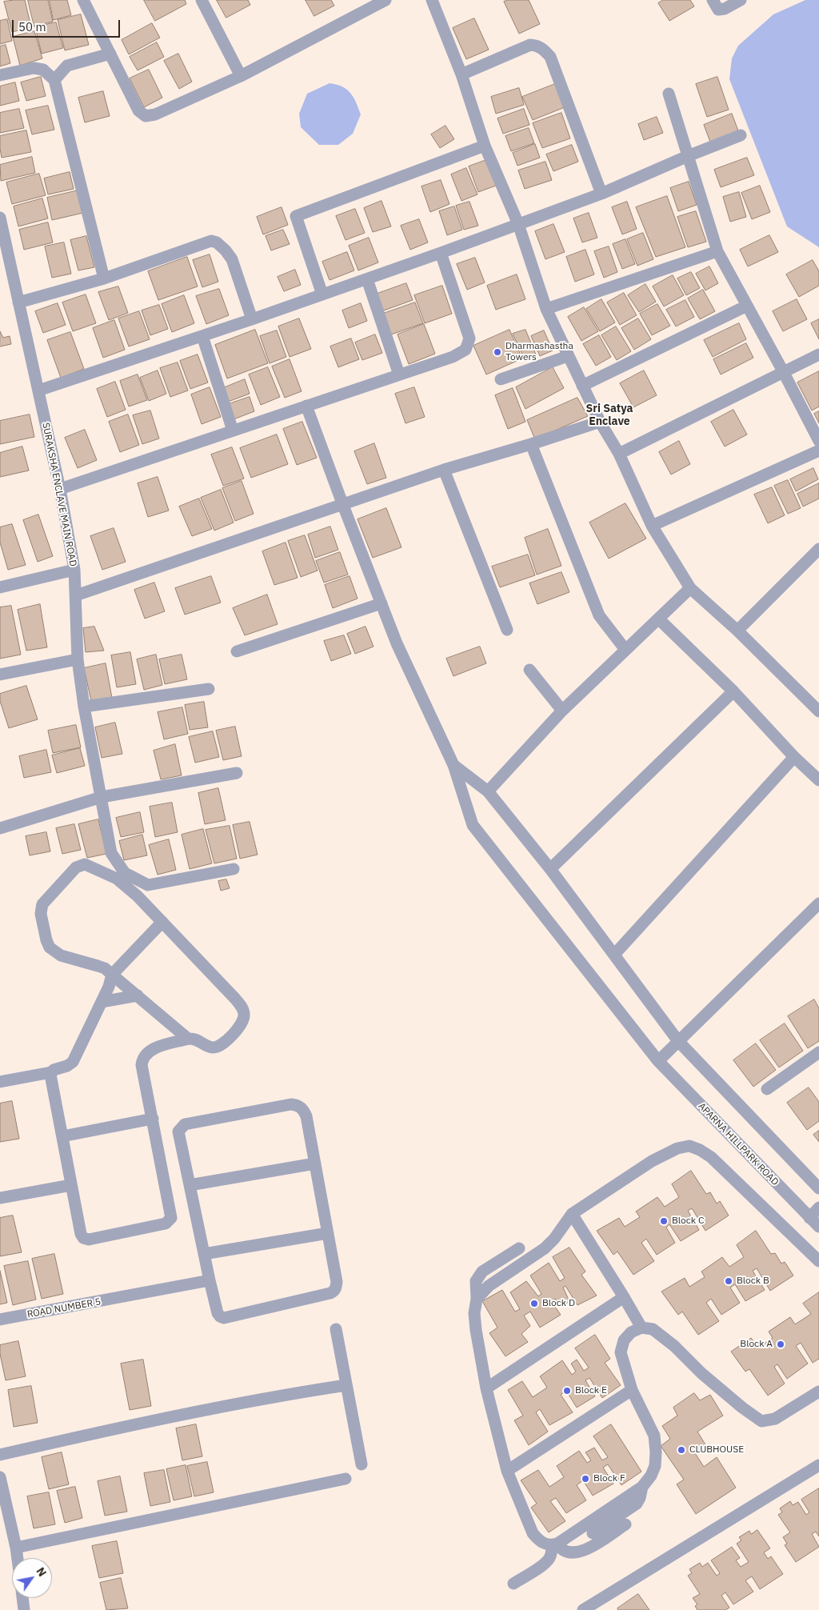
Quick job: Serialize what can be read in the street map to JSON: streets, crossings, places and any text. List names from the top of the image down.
{
  "streets": {
    "street": ["SURAKSHA ENCLAVE MAIN ROAD", "APARNA HILLPARK ROAD", "ROAD NUMBER 5"]
  },
  "districts": ["Sri Satya Enclave"],
  "places": [
    "Dharmashastha Towers",
    "Block C",
    "Block B",
    "Block D",
    "Block A",
    "Block E",
    "CLUBHOUSE",
    "Block F"
  ],
  "scale_bar": "50 m",
  "north": "top right"
}
